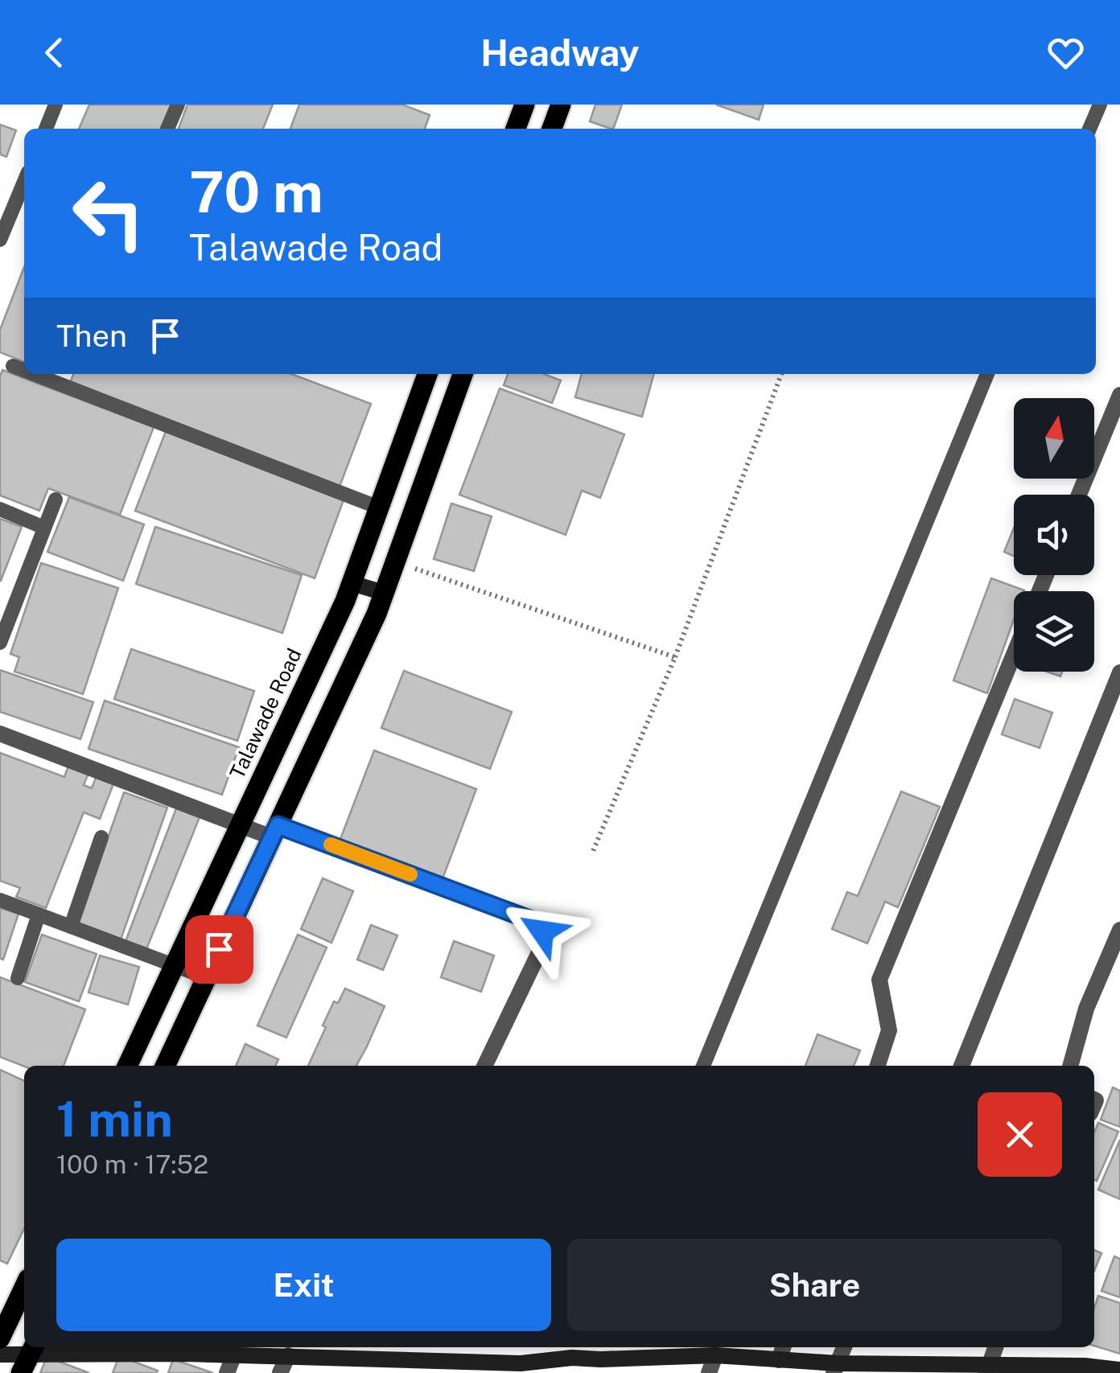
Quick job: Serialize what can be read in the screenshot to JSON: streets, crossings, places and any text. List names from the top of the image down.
{
  "streets": {
    "main road": ["Talawade Road"]
  },
  "north": "top",
  "page": {
    "header": "Headway",
    "turn": ["70 m", "Talawade Road"],
    "then": "Then",
    "heading": ["1 min", "100 m · 17:52"],
    "buttons": ["Exit", "Share"]
  }
}
